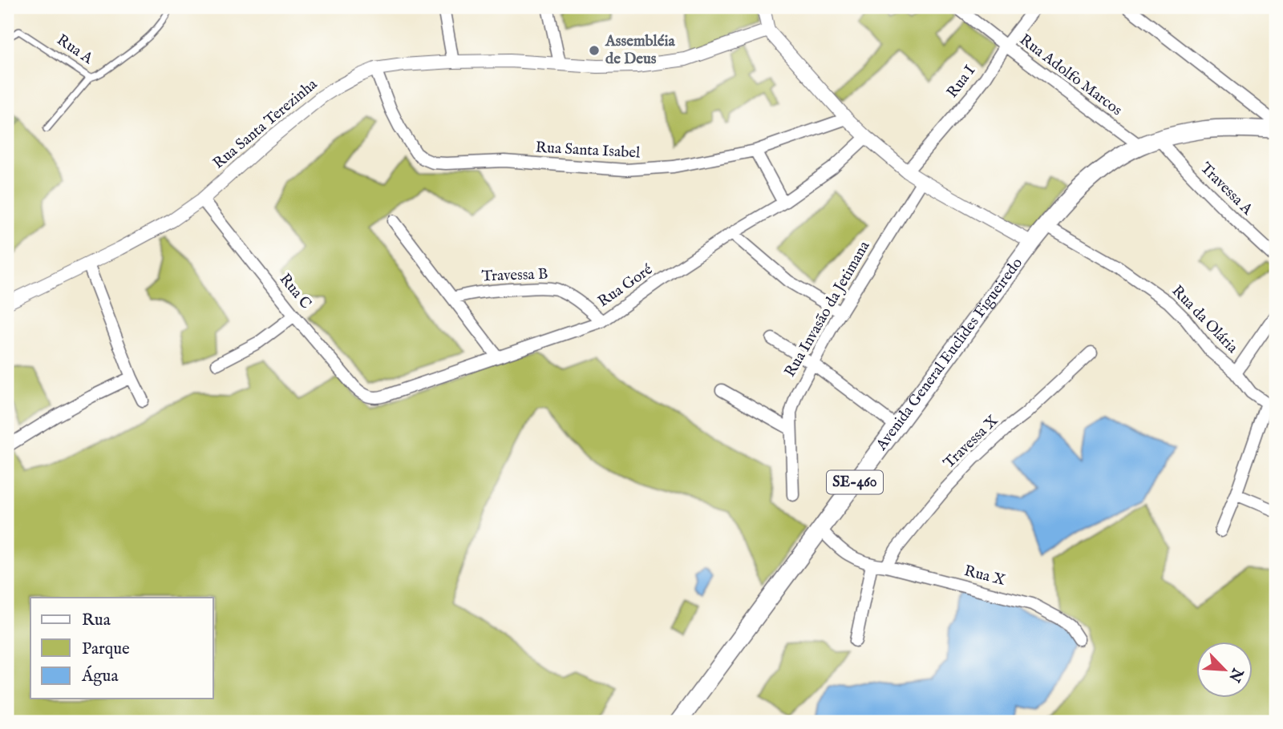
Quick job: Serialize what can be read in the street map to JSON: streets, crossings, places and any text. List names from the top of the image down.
{
  "streets": {
    "main road": ["Avenida General Euclides Figueiredo", "SE-460"],
    "street": [
      "Rua Adolfo Marcos",
      "Rua I",
      "Rua Santa Terezinha",
      "Rua Santa Isabel",
      "Travessa A",
      "Travessa B",
      "Rua Goré",
      "Rua C",
      "Rua Invasão da Jetimana",
      "Rua da Olária",
      "Travessa X",
      "Rua X"
    ],
    "lane": ["Rua A"]
  },
  "crossings": [
    ["Rua Adolfo Marcos", "Rua I"],
    ["Rua Adolfo Marcos", "Avenida General Euclides Figueiredo"],
    ["Rua Santa Terezinha", "Rua Santa Isabel"],
    ["Rua Santa Terezinha", "Rua C"],
    ["Travessa A", "Avenida General Euclides Figueiredo"],
    ["Travessa B", "Rua Goré"],
    ["Rua Goré", "Rua C"],
    ["Rua da Olária", "Avenida General Euclides Figueiredo"],
    ["Avenida General Euclides Figueiredo", "Rua X"],
    ["Travessa X", "Rua X"]
  ],
  "places": ["Assembléia de Deus"],
  "legend": ["Rua", "Parque", "Água"],
  "north": "bottom right"
}
